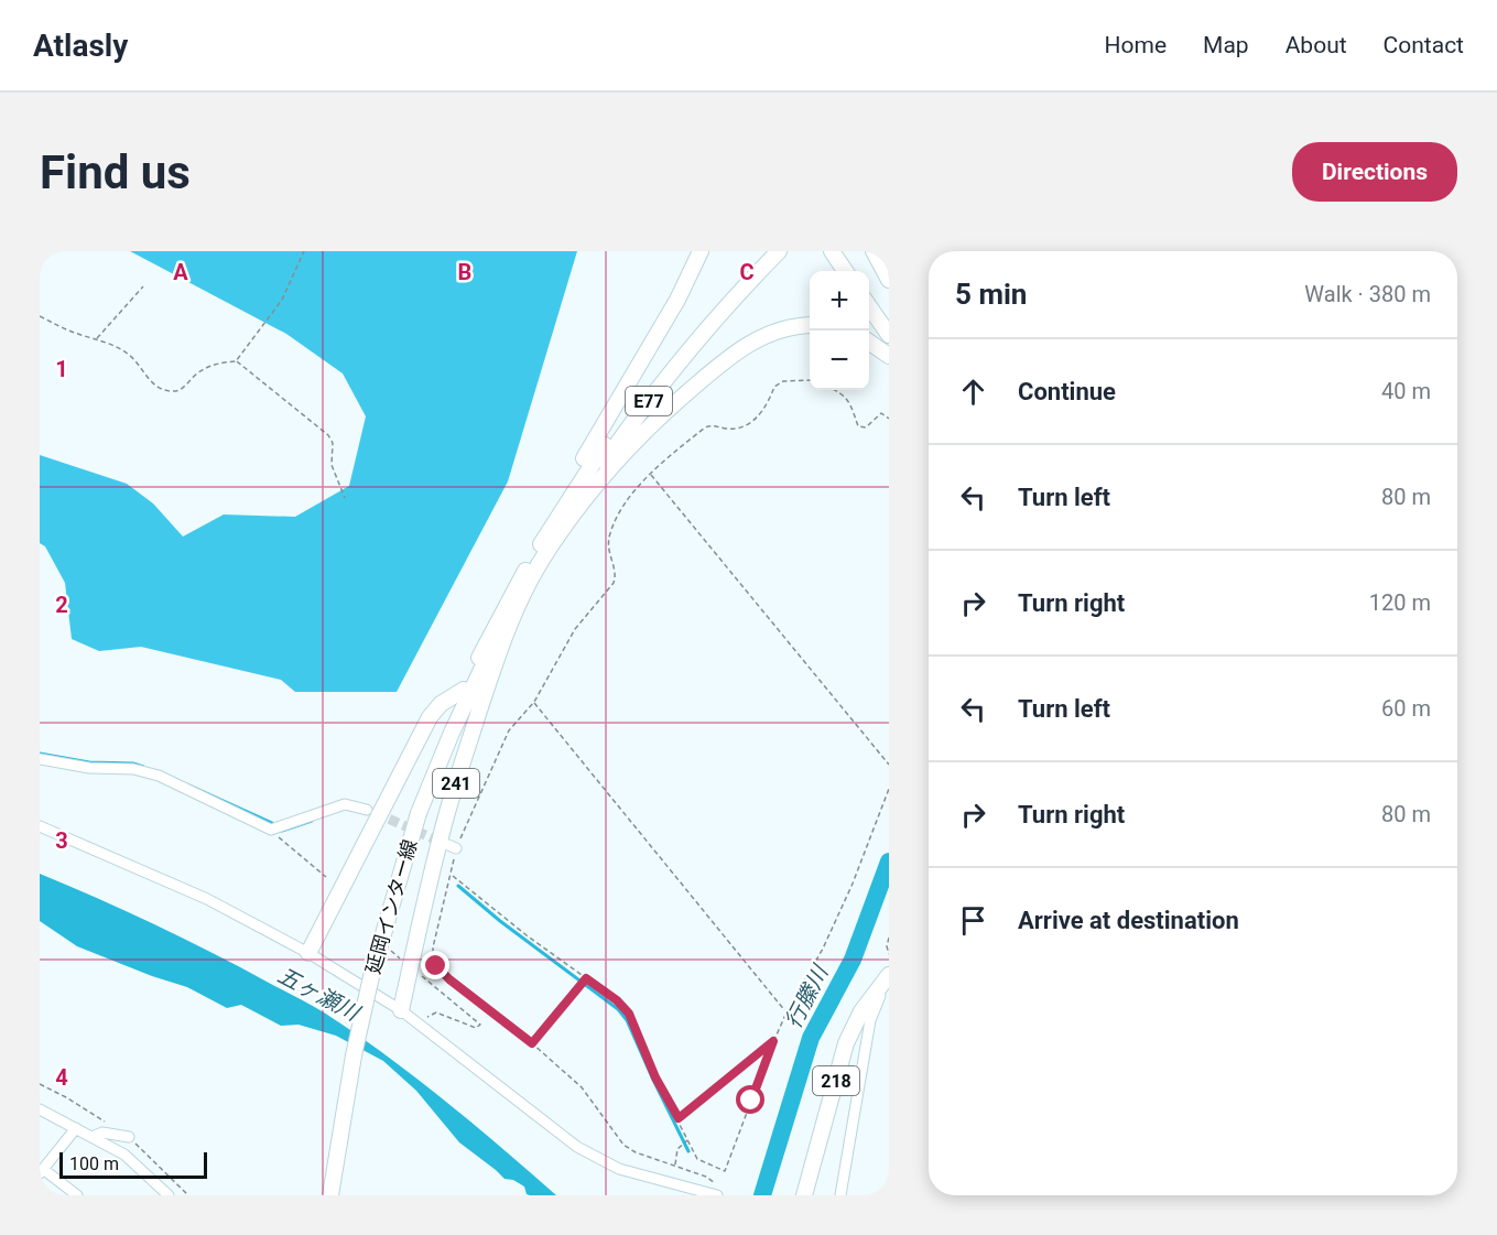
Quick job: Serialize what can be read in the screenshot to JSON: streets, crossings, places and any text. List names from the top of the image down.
{
  "streets": {
    "highway": [
      "E77",
      "241",
      "延岡インター線",
      "218"
    ]
  },
  "crossings": [
    ["E77", "241"],
    ["E77", "延岡インター線"],
    ["241", "延岡インター線"]
  ],
  "water": ["五ヶ瀬川", "行縢川"],
  "scale_bar": "100 m",
  "page": {
    "header": "Atlasly",
    "nav": [
      "Home",
      "Map",
      "About",
      "Contact"
    ],
    "buttons": "Directions",
    "title": "Find us",
    "heading": ["5 min", "Walk · 380 m"],
    "map_buttons": ["+", "−"],
    "list": [
      ["Continue", "40 m"],
      ["Turn left", "80 m"],
      ["Turn right", "120 m"],
      ["Turn left", "60 m"],
      ["Turn right", "80 m"],
      "Arrive at destination"
    ],
    "scale": "100 m"
  },
  "grid": {
    "columns": ["A", "B", "C"],
    "rows": [
      "1",
      "2",
      "3",
      "4"
    ]
  }
}
